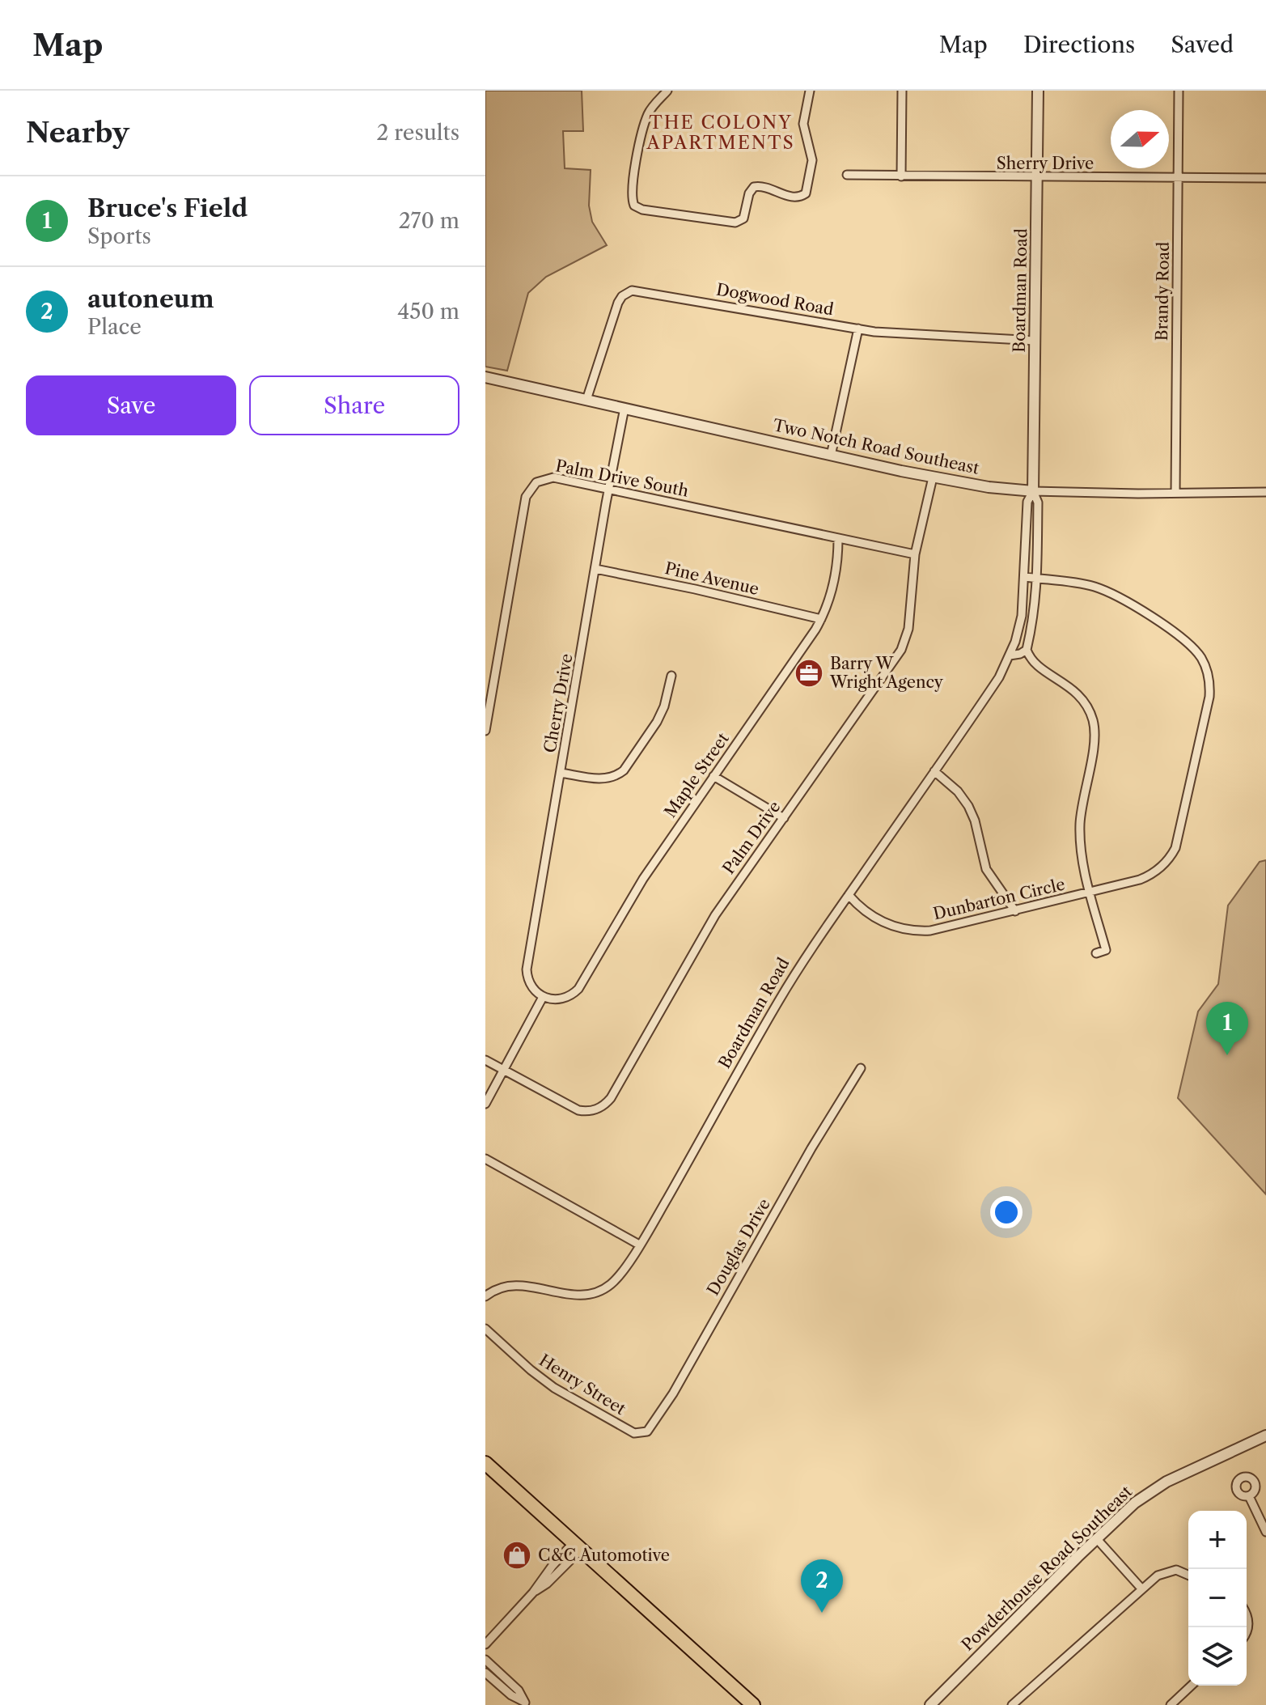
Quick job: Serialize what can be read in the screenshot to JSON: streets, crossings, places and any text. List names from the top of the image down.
{
  "streets": {
    "street": [
      "Sherry Drive",
      "Boardman Road",
      "Brandy Road",
      "Dogwood Road",
      "Two Notch Road Southeast",
      "Palm Drive South",
      "Pine Avenue",
      "Cherry Drive",
      "Maple Street",
      "Palm Drive",
      "Dunbarton Circle",
      "Douglas Drive",
      "Henry Street",
      "Powderhouse Road Southeast"
    ]
  },
  "crossings": [
    ["Sherry Drive", "Boardman Road"],
    ["Sherry Drive", "Brandy Road"],
    ["Boardman Road", "Dogwood Road"],
    ["Boardman Road", "Two Notch Road Southeast"],
    ["Boardman Road", "Dunbarton Circle"],
    ["Brandy Road", "Two Notch Road Southeast"],
    ["Dogwood Road", "Two Notch Road Southeast"],
    ["Two Notch Road Southeast", "Cherry Drive"],
    ["Two Notch Road Southeast", "Palm Drive"],
    ["Palm Drive South", "Cherry Drive"],
    ["Palm Drive South", "Maple Street"],
    ["Palm Drive South", "Palm Drive"],
    ["Pine Avenue", "Cherry Drive"],
    ["Pine Avenue", "Maple Street"],
    ["Cherry Drive", "Maple Street"],
    ["Douglas Drive", "Henry Street"]
  ],
  "districts": ["THE COLONY APARTMENTS"],
  "places": {
    "office": ["Barry W Wright Agency"],
    "shop": ["C&C Automotive"]
  },
  "north": "right",
  "page": {
    "header": "Map",
    "nav": ["Map", "Directions", "Saved"],
    "heading": ["Nearby", "2 results"],
    "list": [
      {
        "mark": "1",
        "name": "Bruce's Field",
        "note": "Sports",
        "value": "270 m"
      },
      {
        "mark": "2",
        "name": "autoneum",
        "note": "Place",
        "value": "450 m"
      }
    ],
    "buttons": ["Save", "Share"],
    "pins": ["1", "2"],
    "map_buttons": ["+", "−"]
  }
}
